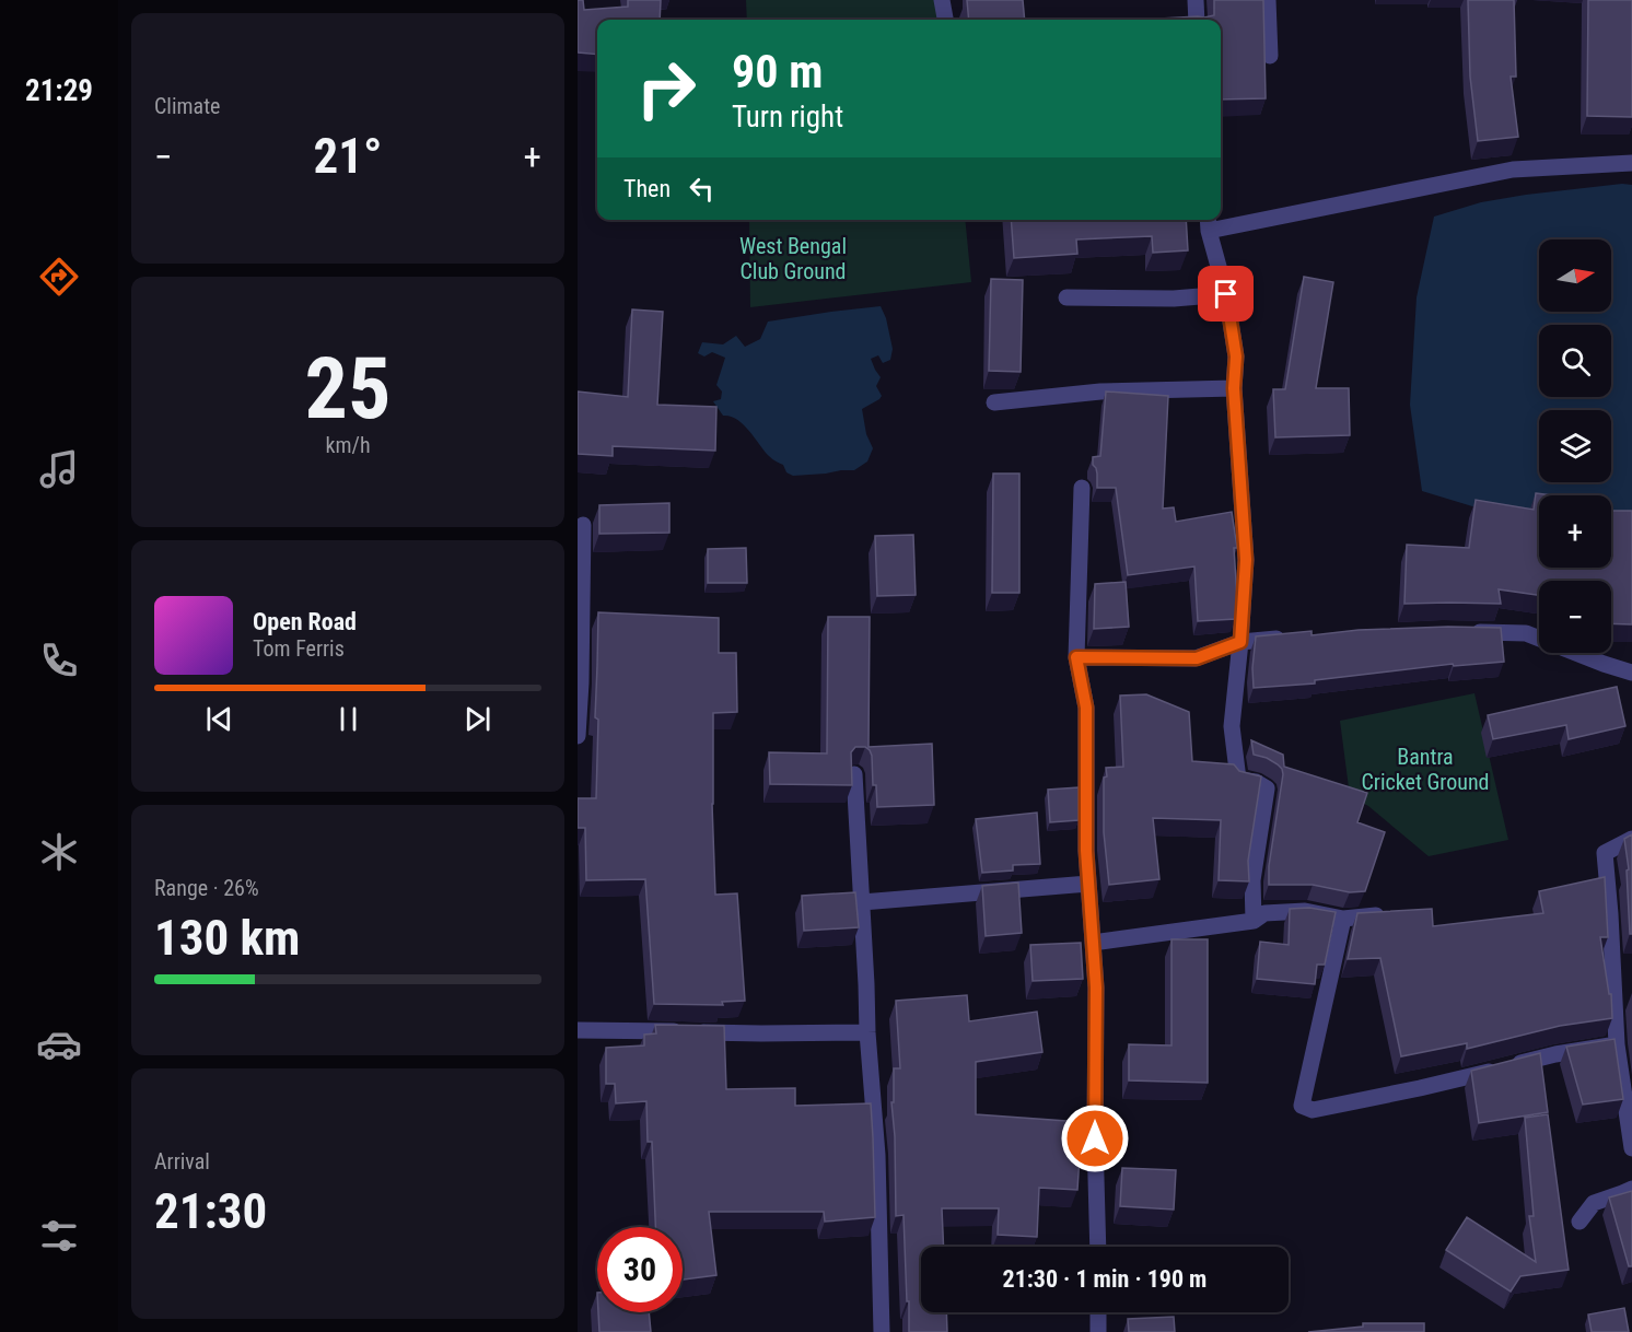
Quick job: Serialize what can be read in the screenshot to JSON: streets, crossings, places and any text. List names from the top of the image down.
{
  "parks": ["West Bengal Club Ground", "Bantra Cricket Ground"],
  "north": "right",
  "page": {
    "tabs": "21:29",
    "tile": [
      "Climate",
      ["25", "km/h"],
      ["Range · 26%", "130 km"],
      ["Arrival", "21:30"]
    ],
    "turn": ["90 m", "Turn right"],
    "heat": ["−", "21°", "+"],
    "then": "Then",
    "map_buttons": ["+", "−"],
    "song": ["Open Road", "Tom Ferris"],
    "limit": "30",
    "trip": "21:30 · 1 min · 190 m"
  }
}
